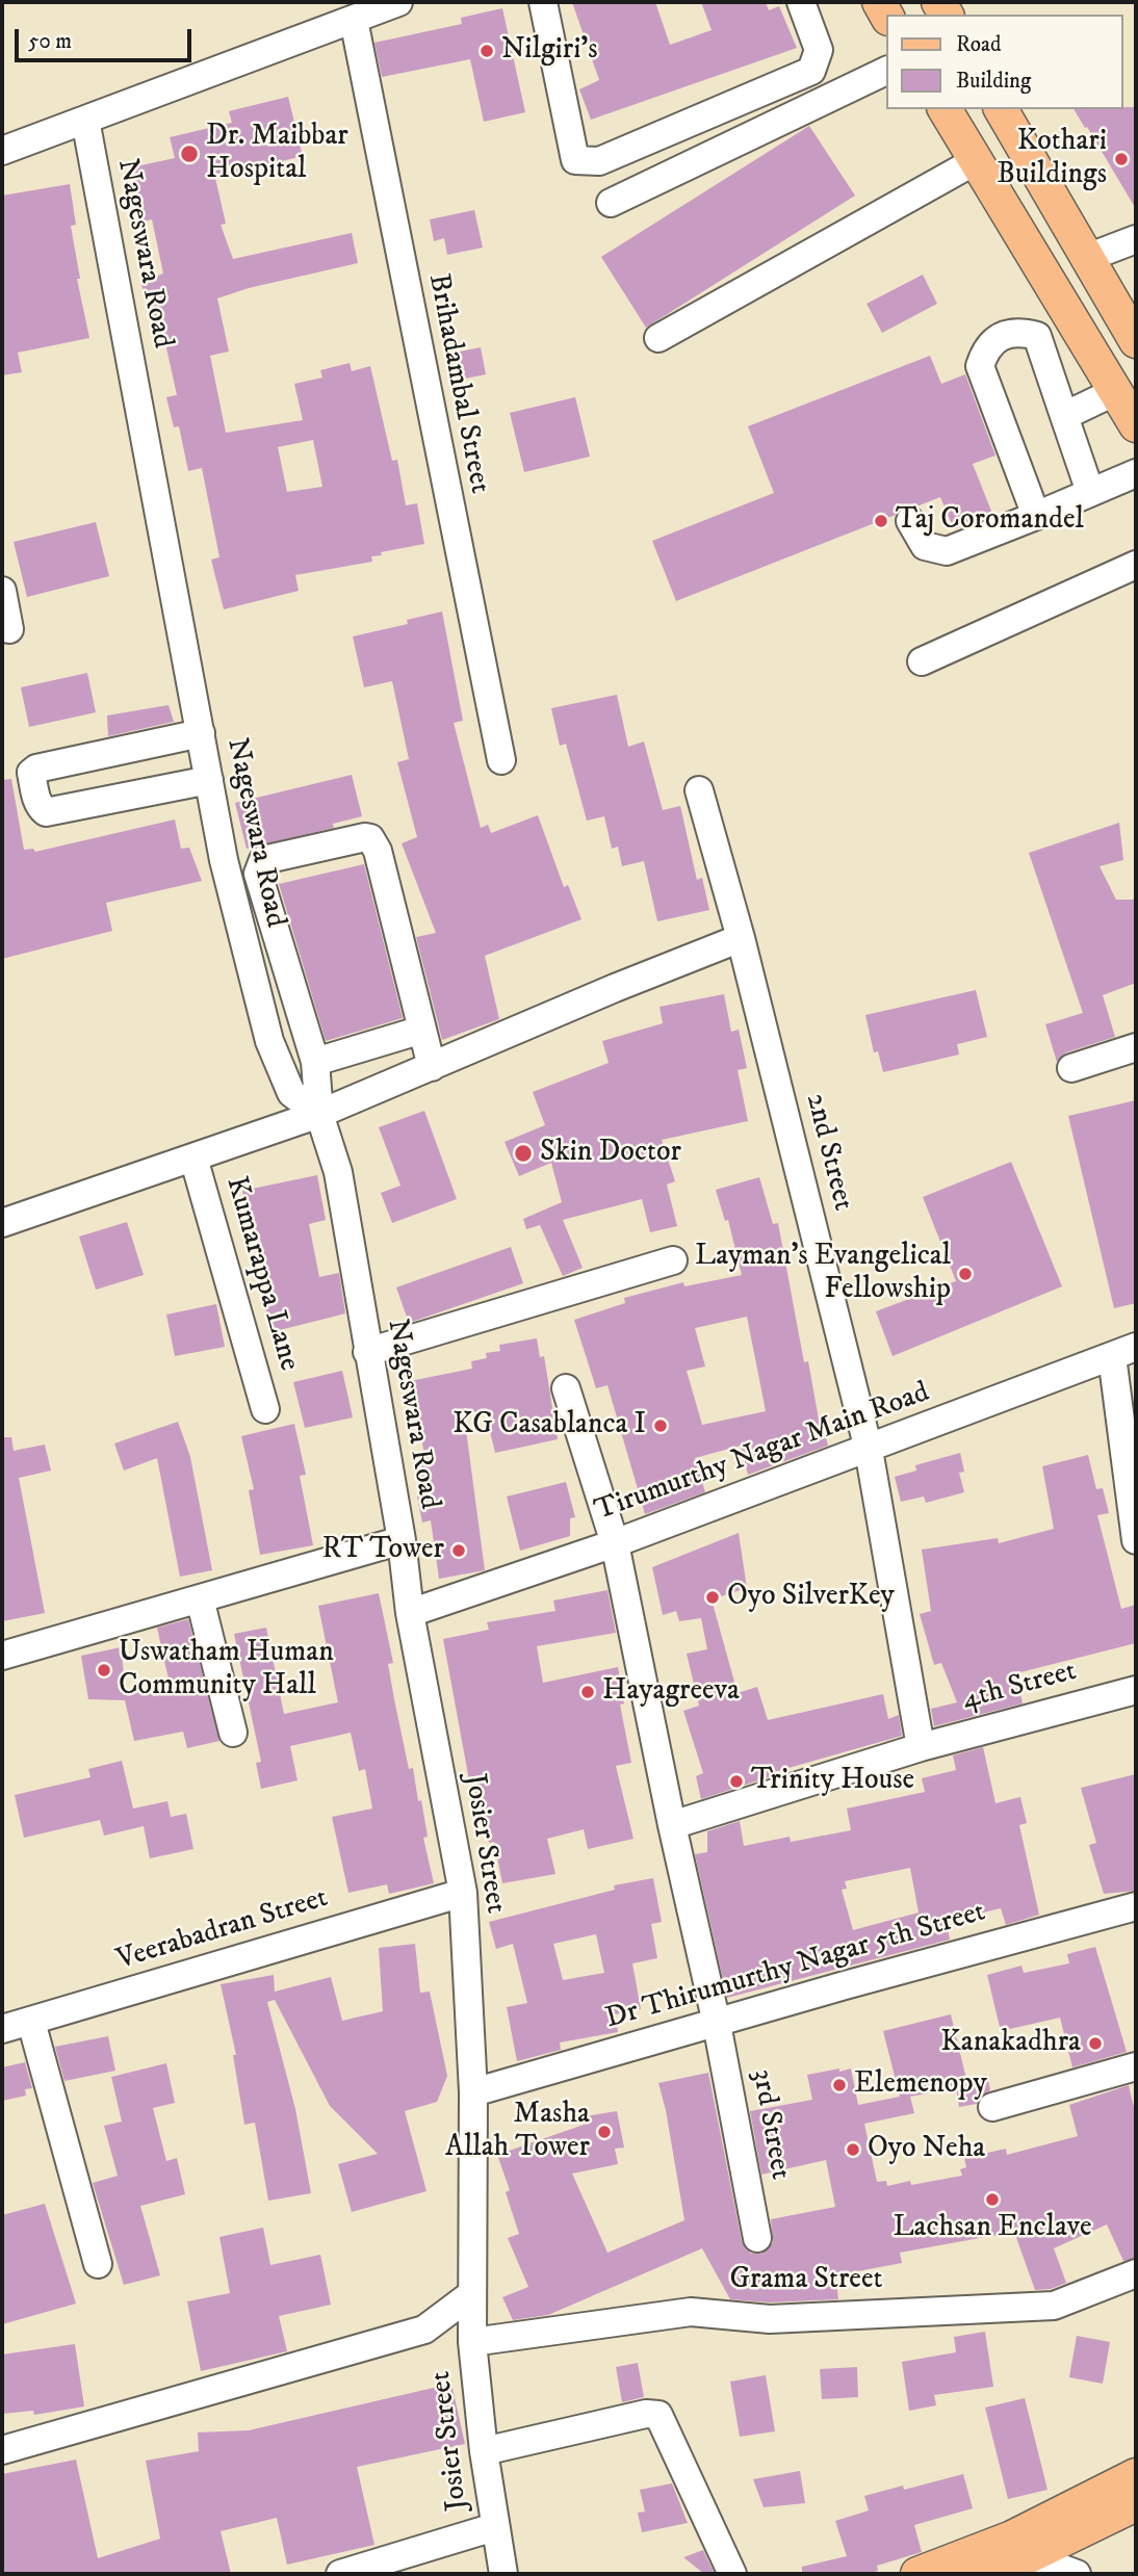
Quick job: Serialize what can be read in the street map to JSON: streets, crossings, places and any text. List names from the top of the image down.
{
  "streets": {
    "street": [
      "Nageswara Road",
      "Brihadambal Street",
      "2nd Street",
      "Kumarappa Lane",
      "Tirumurthy Nagar Main Road",
      "4th Street",
      "Josier Street",
      "Veerabadran Street",
      "Dr Thirumurthy Nagar 5th Street",
      "3rd Street",
      "Grama Street"
    ]
  },
  "crossings": [
    ["Nageswara Road", "Kumarappa Lane"],
    ["Nageswara Road", "Josier Street"],
    ["2nd Street", "Kumarappa Lane"],
    ["2nd Street", "Tirumurthy Nagar Main Road"],
    ["2nd Street", "4th Street"],
    ["Tirumurthy Nagar Main Road", "Josier Street"],
    ["Tirumurthy Nagar Main Road", "3rd Street"],
    ["4th Street", "3rd Street"],
    ["Josier Street", "Veerabadran Street"],
    ["Josier Street", "Dr Thirumurthy Nagar 5th Street"],
    ["Josier Street", "Grama Street"],
    ["Dr Thirumurthy Nagar 5th Street", "3rd Street"]
  ],
  "places": [
    "Nilgiri's",
    "Dr. Maibbar Hospital",
    "Kothari Buildings",
    "Taj Coromandel",
    "Skin Doctor",
    "Layman's Evangelical Fellowship",
    "KG Casablanca I",
    "RT Tower",
    "Oyo SilverKey",
    "Uswatham Human Community Hall",
    "Hayagreeva",
    "Trinity House",
    "Kanakadhra",
    "Elemenopy",
    "Masha Allah Tower",
    "Oyo Neha",
    "Lachsan Enclave"
  ],
  "legend": ["Road", "Building"],
  "scale_bar": "50 m"
}
